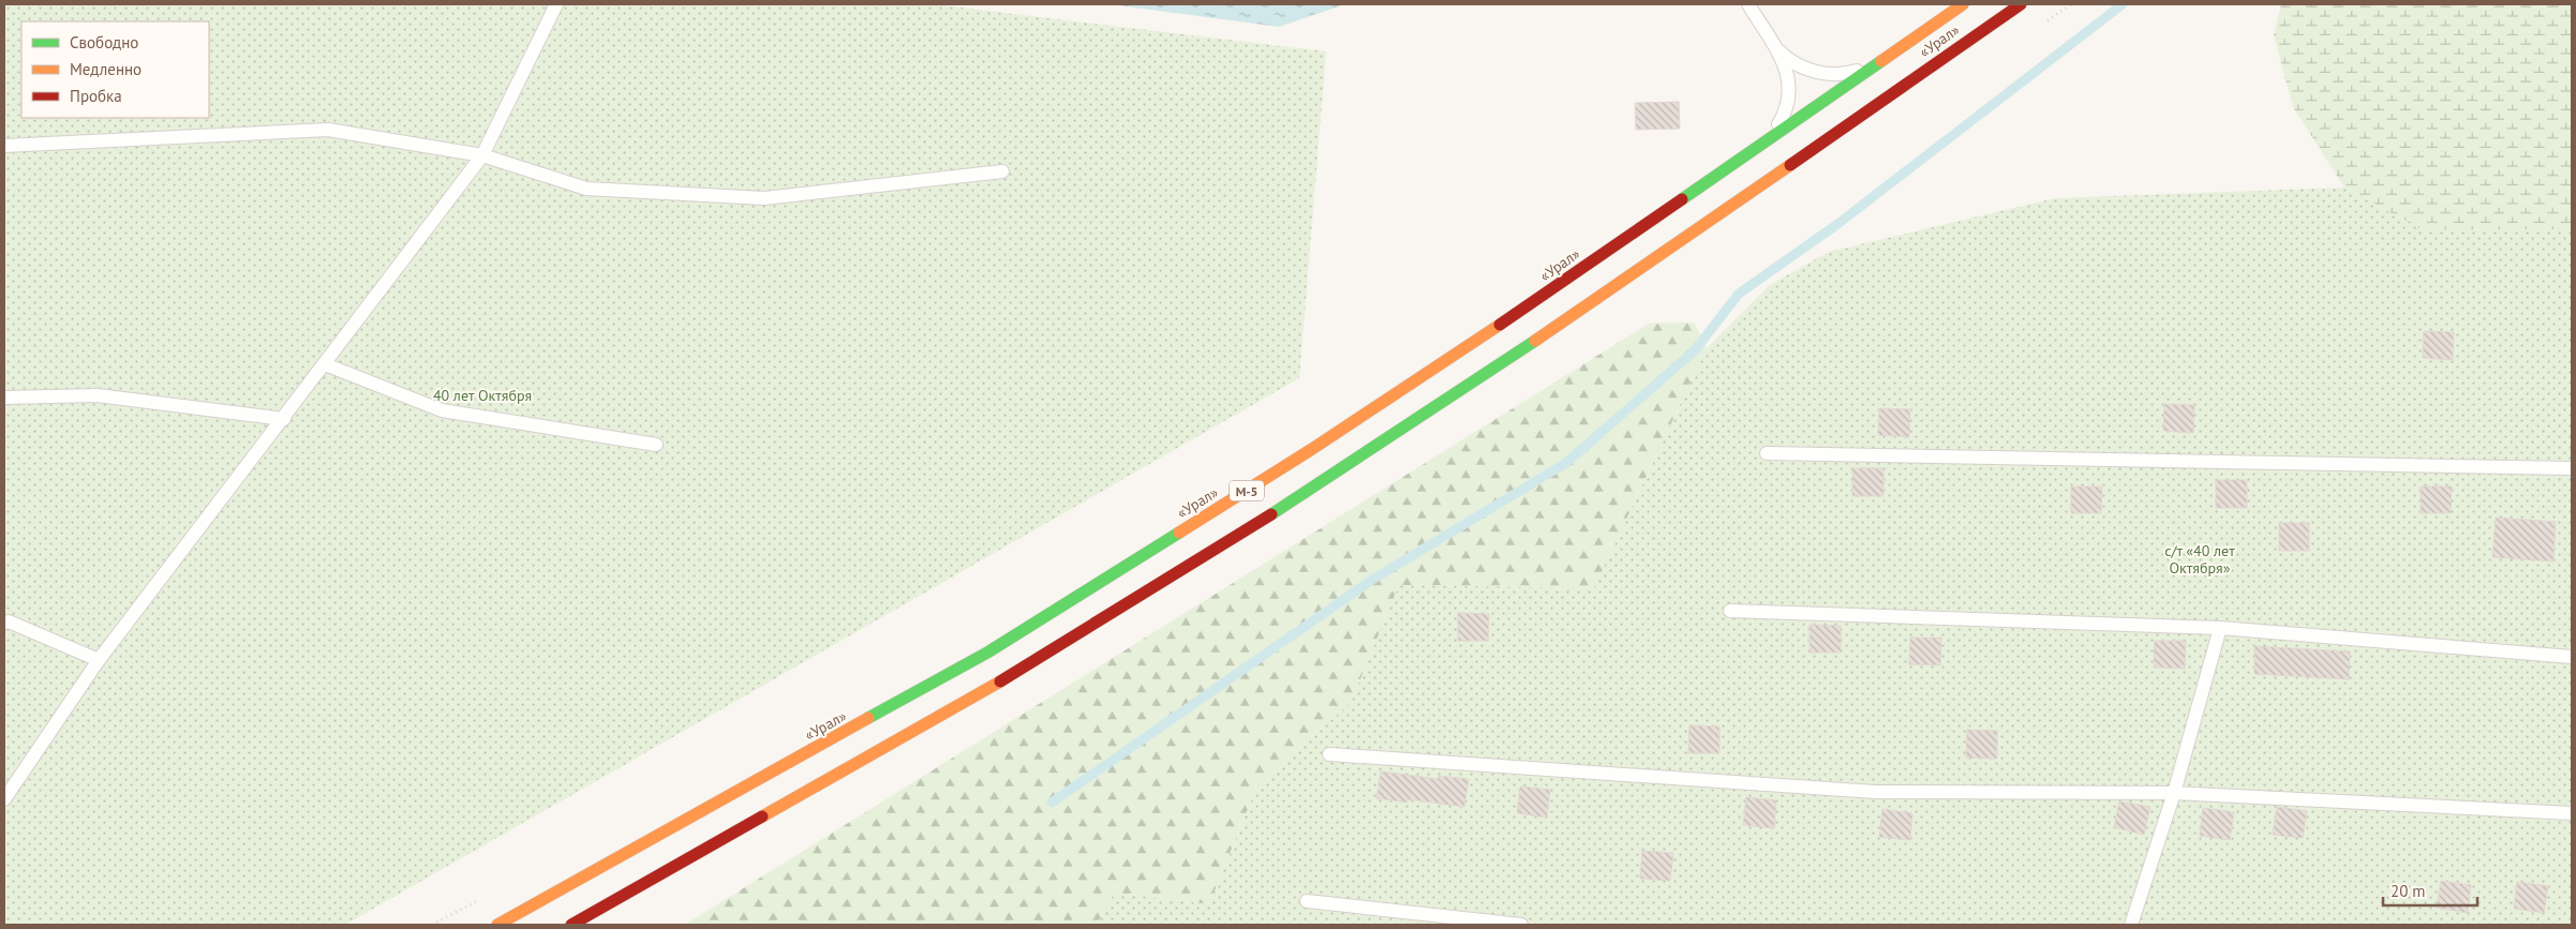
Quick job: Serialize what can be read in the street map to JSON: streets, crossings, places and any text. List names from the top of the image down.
{
  "streets": {
    "highway": ["«Урал»", "М-5"]
  },
  "parks": ["40 лет Октября", "с/т «40 лет Октября»"],
  "legend": ["Свободно", "Медленно", "Пробка"],
  "scale_bar": "20 m"
}
